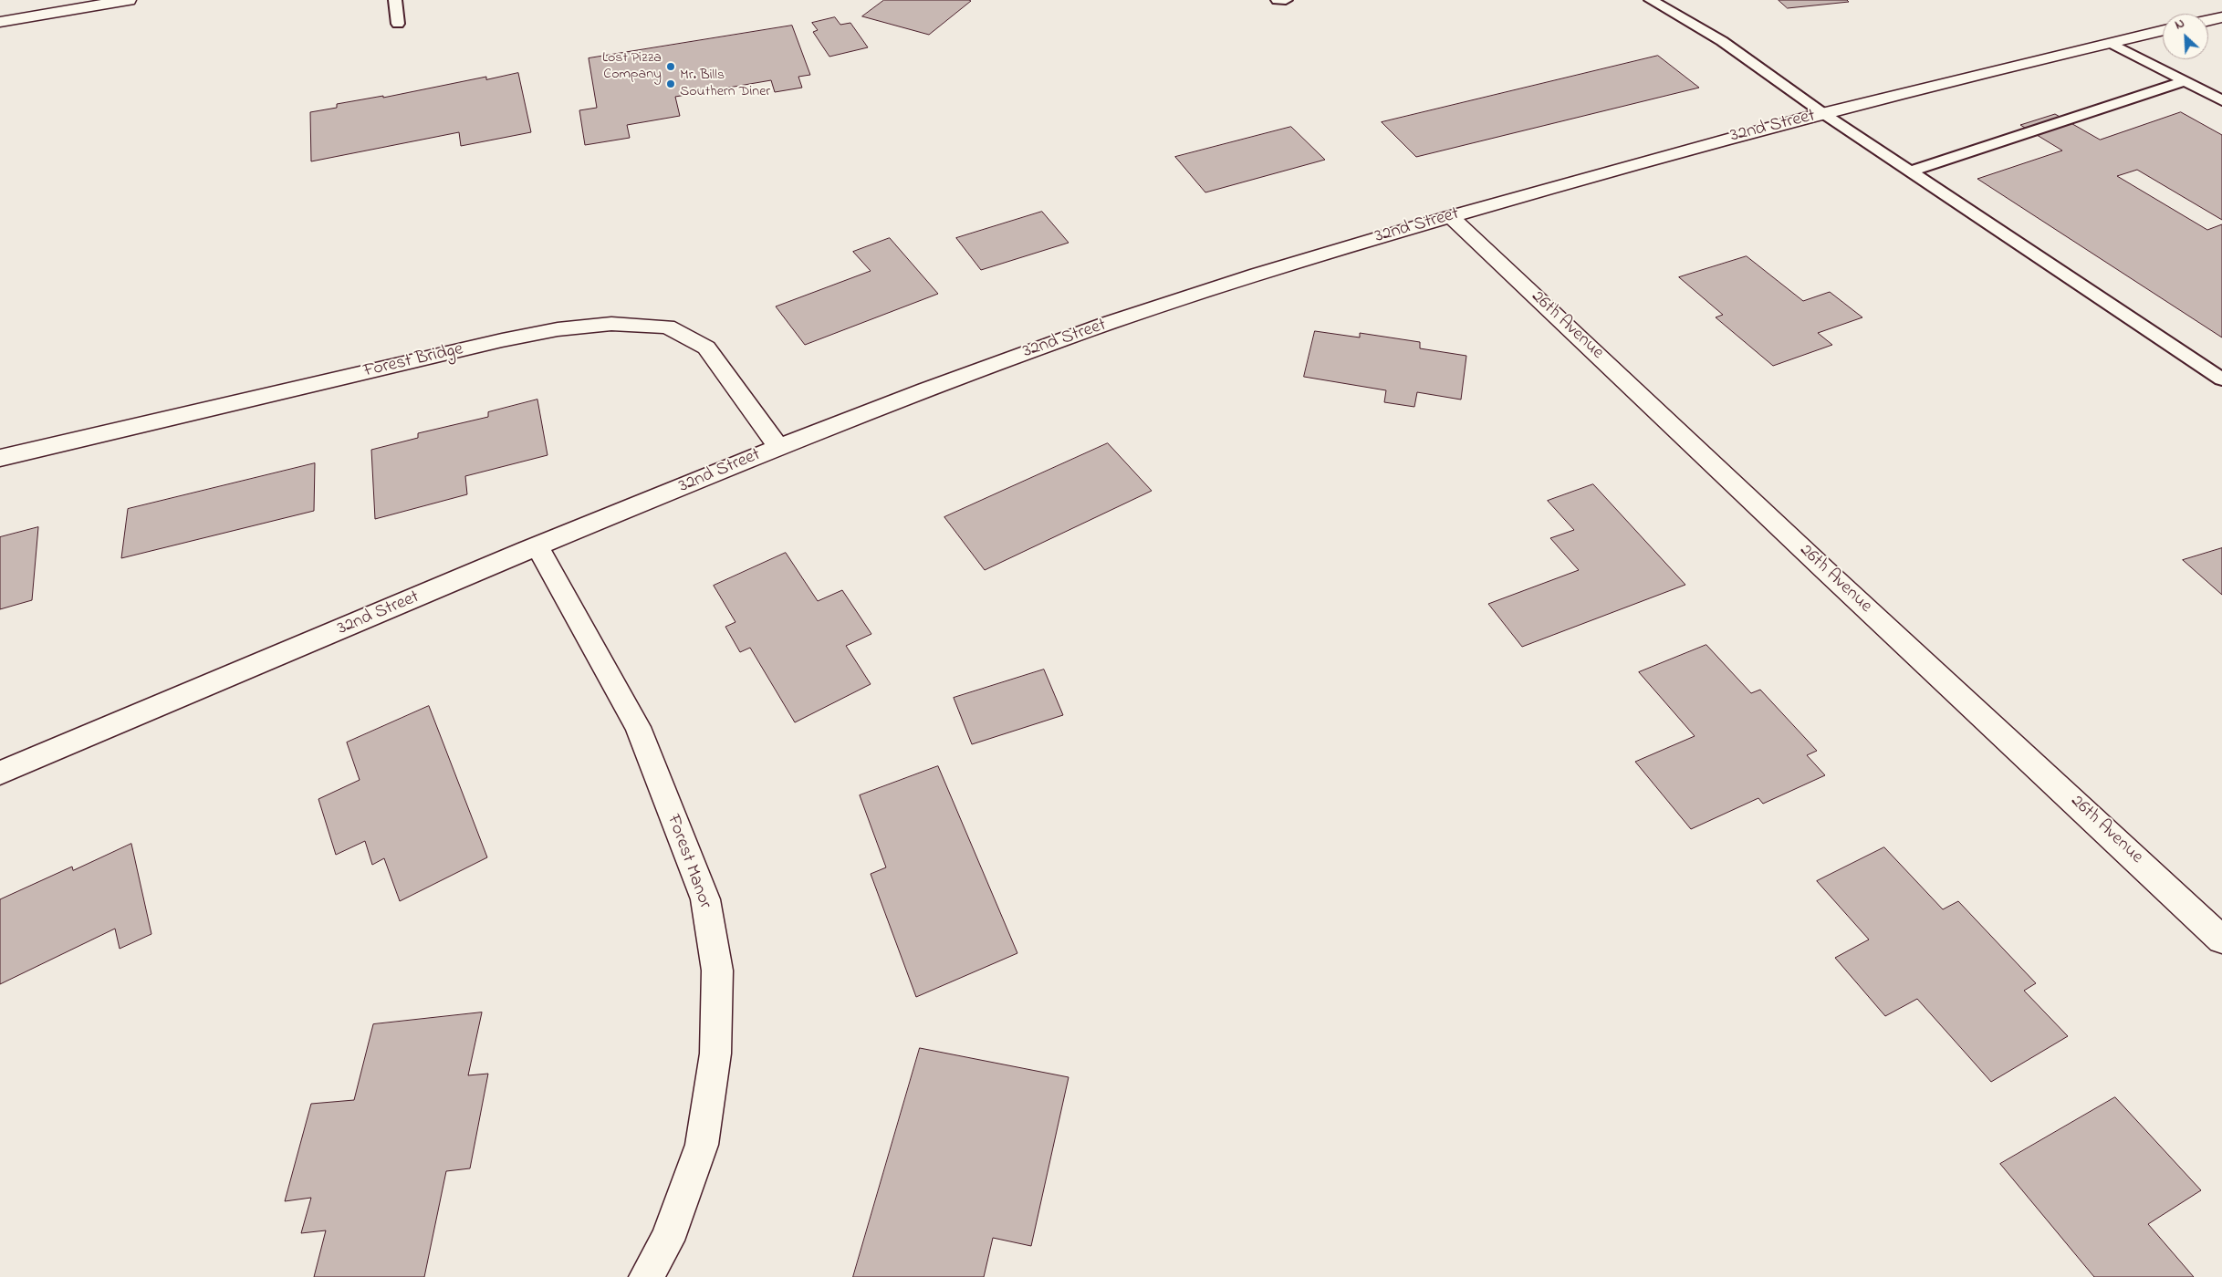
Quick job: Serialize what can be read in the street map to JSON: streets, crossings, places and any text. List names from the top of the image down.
{
  "streets": {
    "main road": [
      "32nd Street",
      "26th Avenue",
      "Forest Bridge",
      "Forest Manor"
    ]
  },
  "crossings": [
    ["32nd Street", "26th Avenue"],
    ["32nd Street", "Forest Bridge"],
    ["32nd Street", "Forest Manor"]
  ],
  "places": ["Lost Pizza Company", "Mr. Bills Southern Diner"],
  "north": "top left"
}
